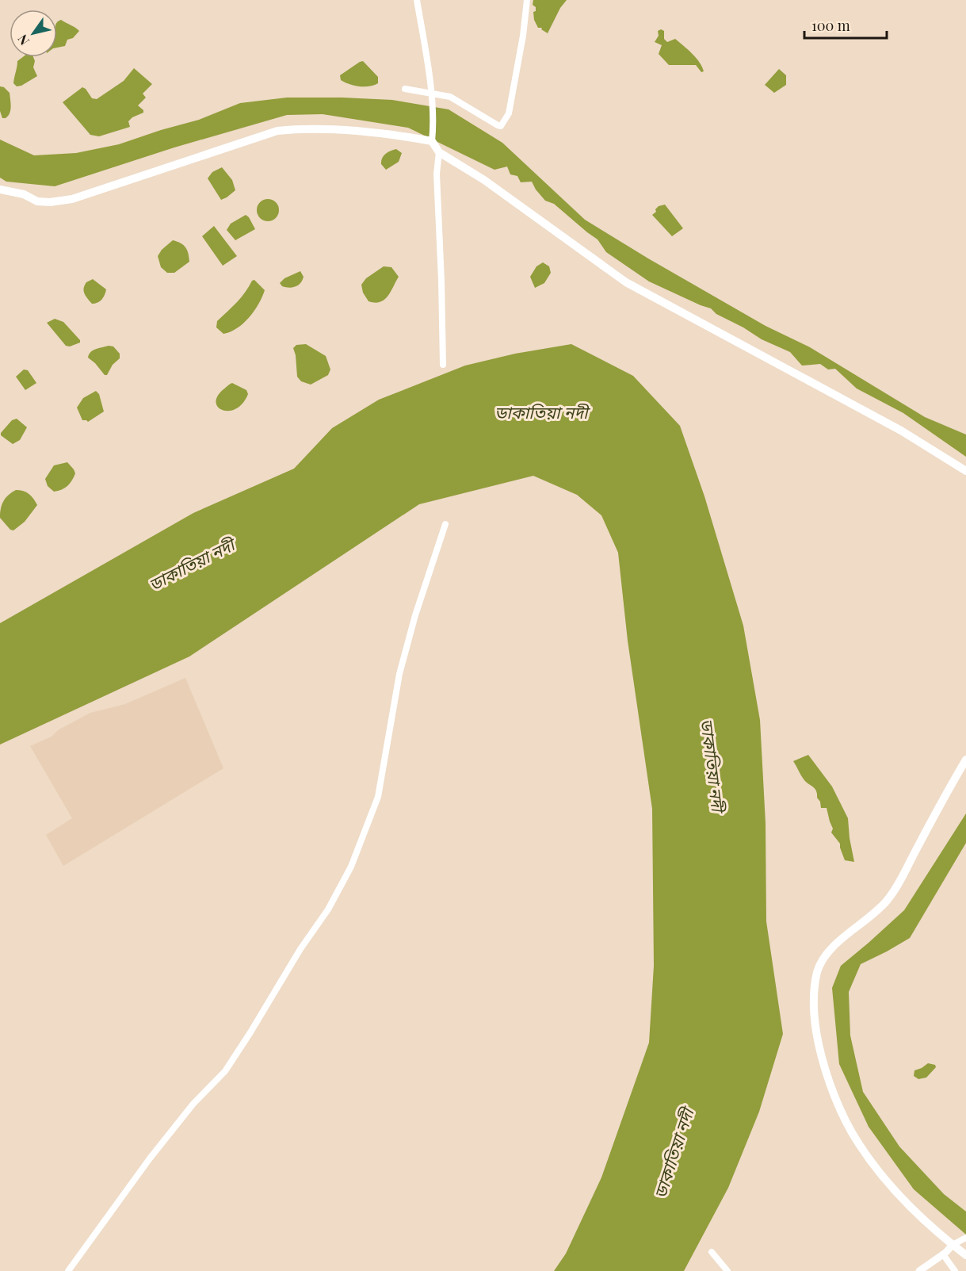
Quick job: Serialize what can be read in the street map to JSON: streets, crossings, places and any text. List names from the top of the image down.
{
  "water": ["ডাকাতিয়া নদী"],
  "scale_bar": "100 m",
  "north": "bottom left"
}
